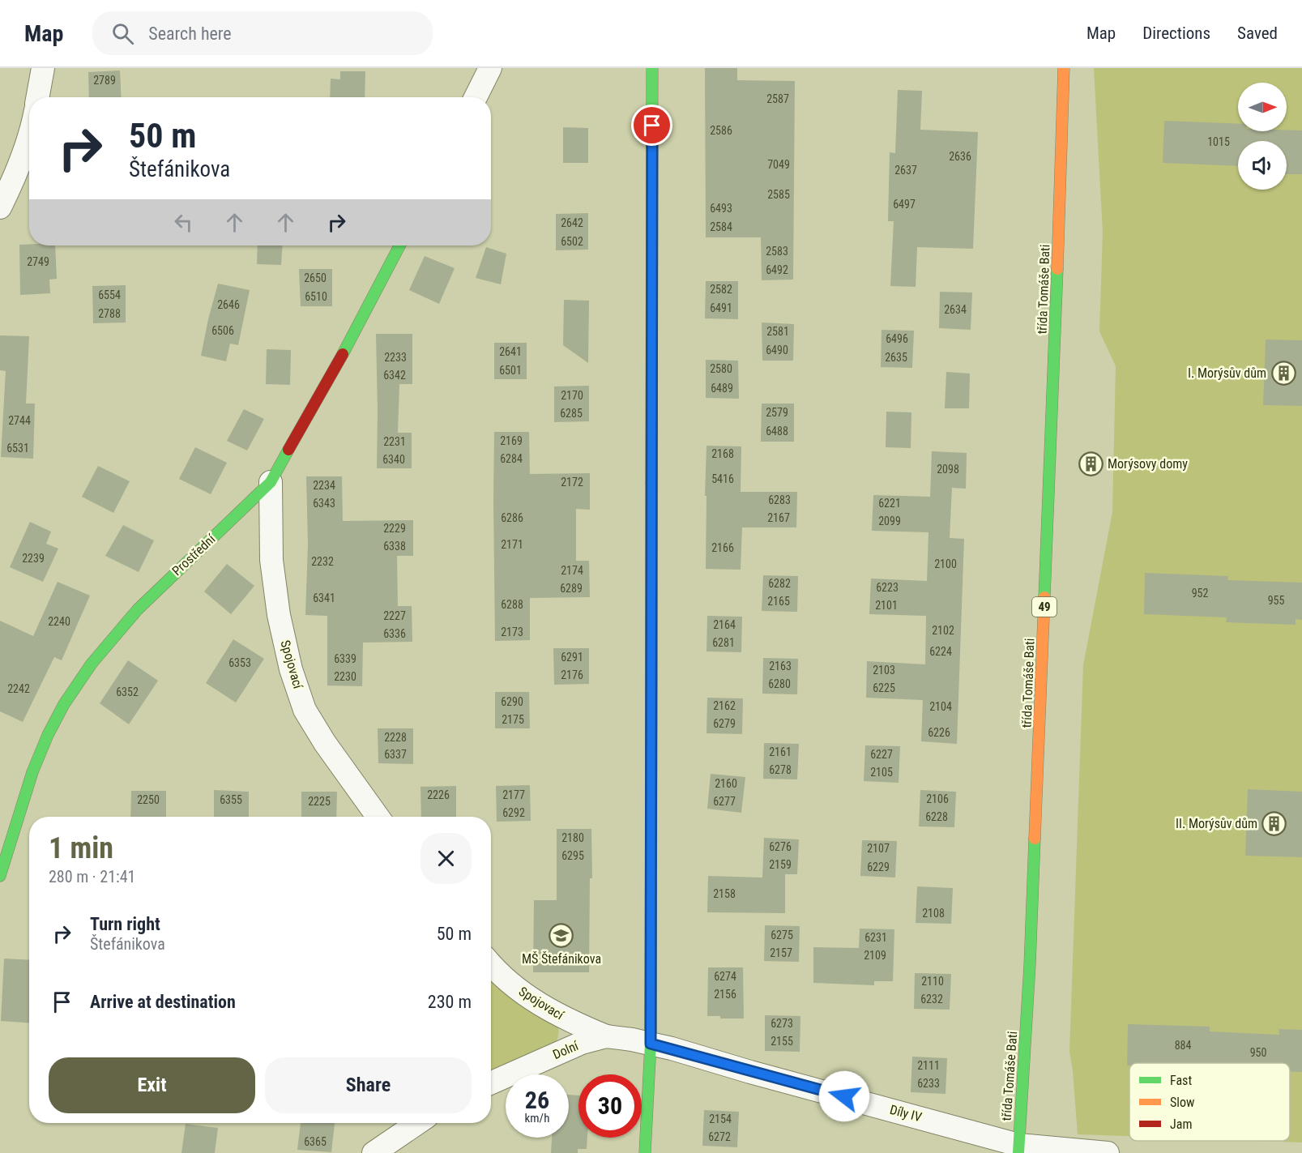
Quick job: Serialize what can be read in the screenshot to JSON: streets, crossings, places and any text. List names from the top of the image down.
{
  "streets": {
    "street": [
      "třída Tomáše Bati",
      "Prostřední",
      "49",
      "Spojovací",
      "Dolní",
      "Díly IV"
    ]
  },
  "crossings": [
    ["třída Tomáše Bati", "Díly IV"],
    ["Prostřední", "Spojovací"],
    ["Spojovací", "Dolní"],
    ["Dolní", "Díly IV"]
  ],
  "places": {
    "building": ["I. Morýsův dům", "Morýsovy domy", "II. Morýsův dům"],
    "school or university": ["MŠ Štefánikova"]
  },
  "house_numbers": [
    "2789",
    "2587",
    "2586",
    "1015",
    "2636",
    "7049",
    "2637",
    "2585",
    "6497",
    "6493",
    "2642",
    "2584",
    "6502",
    "2583",
    "2749",
    "6492",
    "2650",
    "2582",
    "6554",
    "6510",
    "2646",
    "6491",
    "2634",
    "2788",
    "6506",
    "2581",
    "6496",
    "6490",
    "2641",
    "2233",
    "2635",
    "2580",
    "6501",
    "6342",
    "6489",
    "2170",
    "2579",
    "6285",
    "2744",
    "6488",
    "2169",
    "2231",
    "6531",
    "2168",
    "6284",
    "6340",
    "2098",
    "5416",
    "2172",
    "2234",
    "6283",
    "6343",
    "6221",
    "6286",
    "2167",
    "2099",
    "2229",
    "2171",
    "6338",
    "2166",
    "2239",
    "2232",
    "2100",
    "2174",
    "6282",
    "6223",
    "6289",
    "952",
    "6341",
    "955",
    "2165",
    "6288",
    "2101",
    "2227",
    "2240",
    "2164",
    "2102",
    "2173",
    "6336",
    "6281",
    "6224",
    "6291",
    "6339",
    "6353",
    "2163",
    "2103",
    "2176",
    "2230",
    "6280",
    "6225",
    "2242",
    "6352",
    "6290",
    "2162",
    "2104",
    "2175",
    "6279",
    "6226",
    "2228",
    "2161",
    "6337",
    "6227",
    "6278",
    "2105",
    "2160",
    "2226",
    "2177",
    "2106",
    "2250",
    "6355",
    "2225",
    "6277",
    "6292",
    "6228",
    "2180",
    "6276",
    "2107",
    "6295",
    "2159",
    "6229",
    "2158",
    "2108",
    "6275",
    "6231",
    "2157",
    "2109",
    "6274",
    "2110",
    "2156",
    "6232",
    "6273",
    "2155",
    "884",
    "950",
    "2111",
    "6233",
    "2154",
    "6272",
    "6365"
  ],
  "legend": ["Fast", "Slow", "Jam"],
  "north": "right",
  "page": {
    "header": "Map",
    "search": "Search here",
    "nav": ["Map", "Directions", "Saved"],
    "turn": ["50 m", "Štefánikova"],
    "heading": ["1 min", "280 m · 21:41"],
    "list": [
      {
        "name": "Turn right",
        "note": "Štefánikova",
        "value": "50 m"
      },
      {
        "name": "Arrive at destination",
        "value": "230 m"
      }
    ],
    "buttons": ["Exit", "Share"],
    "speed": "26 km/h",
    "limit": "30"
  }
}
